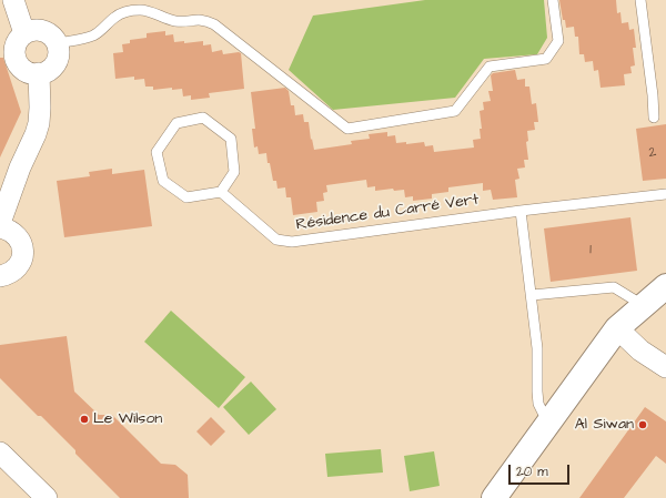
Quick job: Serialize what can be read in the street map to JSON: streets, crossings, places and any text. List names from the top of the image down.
{
  "streets": {
    "lane": ["Résidence du Carré Vert"]
  },
  "places": ["Le Wilson", "Al Siwan"],
  "house_numbers": ["2", "1"],
  "scale_bar": "20 m"
}
